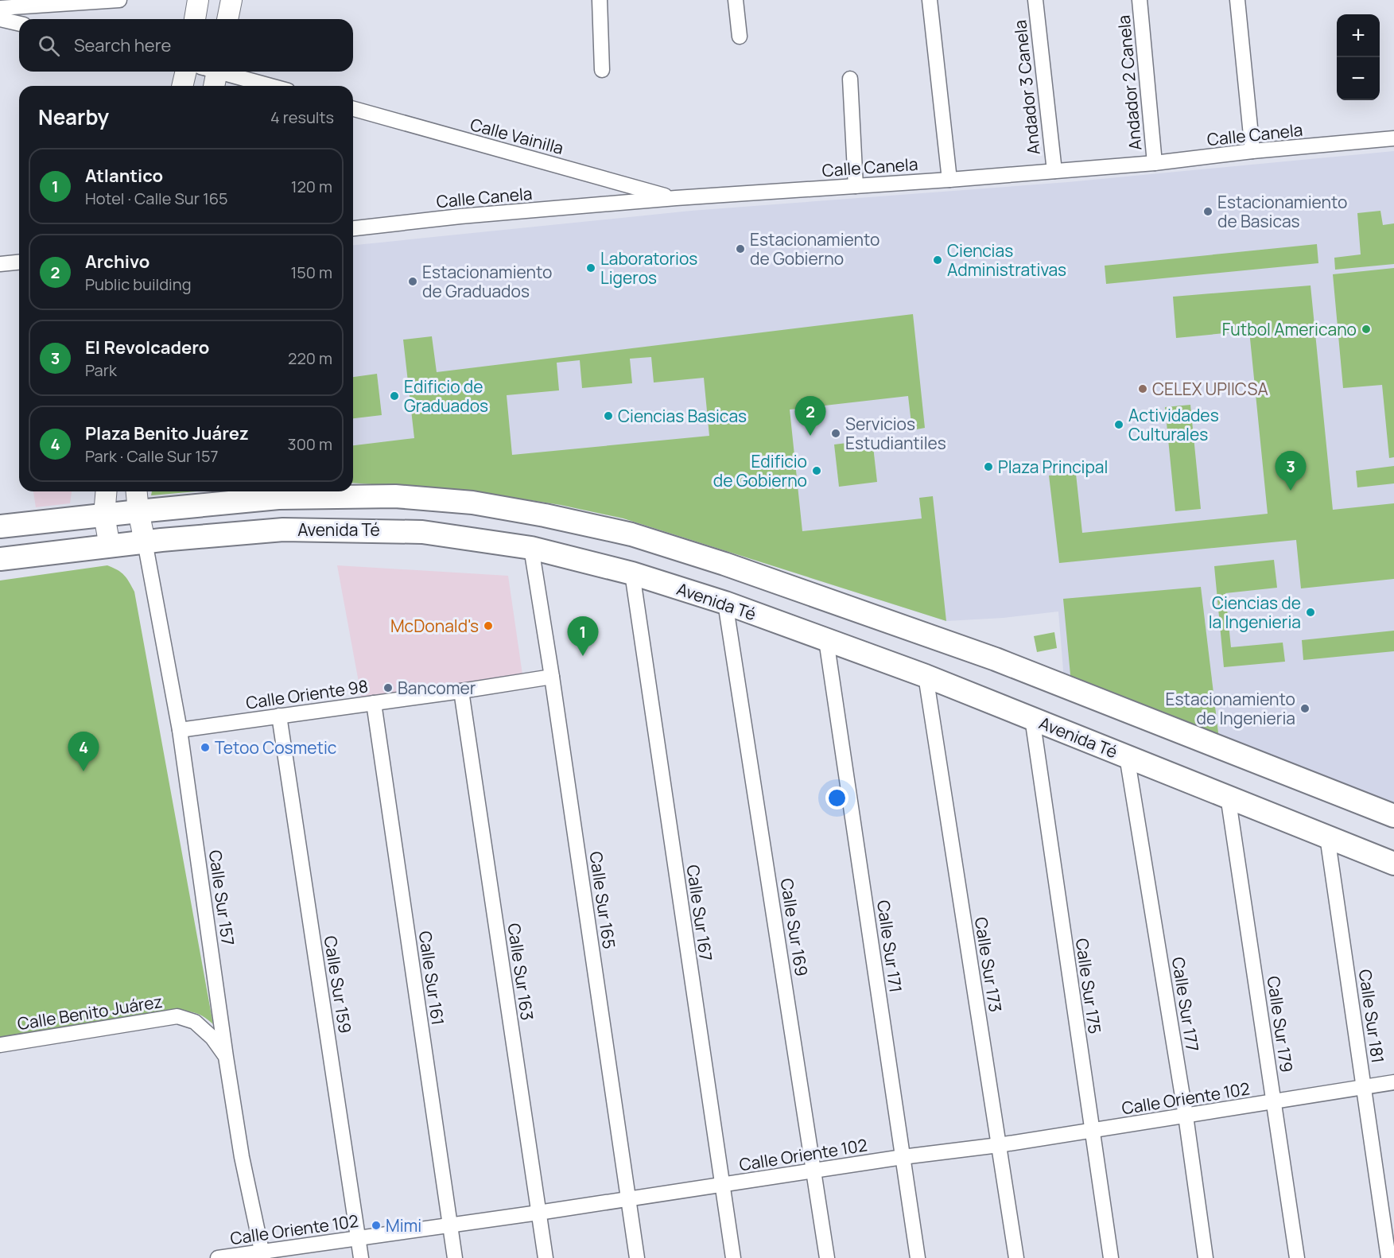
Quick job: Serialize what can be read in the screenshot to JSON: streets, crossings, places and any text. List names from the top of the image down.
{
  "streets": {
    "main road": ["Avenida Té"],
    "street": [
      "Andador 2 Canela",
      "Andador 3 Canela",
      "Calle Canela",
      "Calle Vainilla",
      "Calle Oriente 98",
      "Calle Sur 157",
      "Calle Sur 165",
      "Calle Sur 167",
      "Calle Sur 169",
      "Calle Sur 171",
      "Calle Sur 173",
      "Calle Sur 163",
      "Calle Sur 161",
      "Calle Sur 159",
      "Calle Sur 175",
      "Calle Sur 177",
      "Calle Benito Juárez",
      "Calle Sur 181",
      "Calle Sur 179",
      "Calle Oriente 102"
    ]
  },
  "crossings": [
    ["Andador 2 Canela", "Calle Canela"],
    ["Andador 3 Canela", "Calle Canela"],
    ["Calle Canela", "Calle Vainilla"],
    ["Avenida Té", "Calle Sur 157"],
    ["Avenida Té", "Calle Sur 165"],
    ["Avenida Té", "Calle Sur 167"],
    ["Avenida Té", "Calle Sur 169"],
    ["Avenida Té", "Calle Sur 171"],
    ["Avenida Té", "Calle Sur 173"],
    ["Avenida Té", "Calle Sur 175"],
    ["Avenida Té", "Calle Sur 177"],
    ["Avenida Té", "Calle Sur 181"],
    ["Avenida Té", "Calle Sur 179"],
    ["Calle Oriente 98", "Calle Sur 157"],
    ["Calle Oriente 98", "Calle Sur 165"],
    ["Calle Oriente 98", "Calle Sur 163"],
    ["Calle Oriente 98", "Calle Sur 161"],
    ["Calle Oriente 98", "Calle Sur 159"],
    ["Calle Sur 157", "Calle Benito Juárez"],
    ["Calle Sur 157", "Calle Oriente 102"],
    ["Calle Sur 165", "Calle Oriente 102"],
    ["Calle Sur 167", "Calle Oriente 102"],
    ["Calle Sur 169", "Calle Oriente 102"],
    ["Calle Sur 171", "Calle Oriente 102"],
    ["Calle Sur 173", "Calle Oriente 102"],
    ["Calle Sur 163", "Calle Oriente 102"],
    ["Calle Sur 161", "Calle Oriente 102"],
    ["Calle Sur 159", "Calle Oriente 102"],
    ["Calle Sur 175", "Calle Oriente 102"],
    ["Calle Sur 177", "Calle Oriente 102"],
    ["Calle Sur 181", "Calle Oriente 102"],
    ["Calle Sur 179", "Calle Oriente 102"]
  ],
  "places": [
    "Estacionamiento de Basicas",
    "Estacionamiento de Gobierno",
    "Ciencias Administrativas",
    "Laboratorios Ligeros",
    "Estacionamiento de Graduados",
    "Futbol Americano",
    "CELEX UPIICSA",
    "Edificio de Graduados",
    "Ciencias Basicas",
    "Actividades Culturales",
    "Servicios Estudiantiles",
    "Plaza Principal",
    "Edificio de Gobierno",
    "Ciencias de la Ingenieria",
    "McDonald's",
    "Bancomer",
    "Estacionamiento de Ingenieria",
    "Tetoo Cosmetic",
    "Mimi"
  ],
  "page": {
    "map_buttons": ["+", "−"],
    "search": "Search here",
    "heading": ["Nearby", "4 results"],
    "list": [
      {
        "mark": "1",
        "name": "Atlantico",
        "note": "Hotel · Calle Sur 165",
        "value": "120 m"
      },
      {
        "mark": "2",
        "name": "Archivo",
        "note": "Public building",
        "value": "150 m"
      },
      {
        "mark": "3",
        "name": "El Revolcadero",
        "note": "Park",
        "value": "220 m"
      },
      {
        "mark": "4",
        "name": "Plaza Benito Juárez",
        "note": "Park · Calle Sur 157",
        "value": "300 m"
      }
    ],
    "pins": [
      "2",
      "3",
      "1",
      "4"
    ]
  }
}
